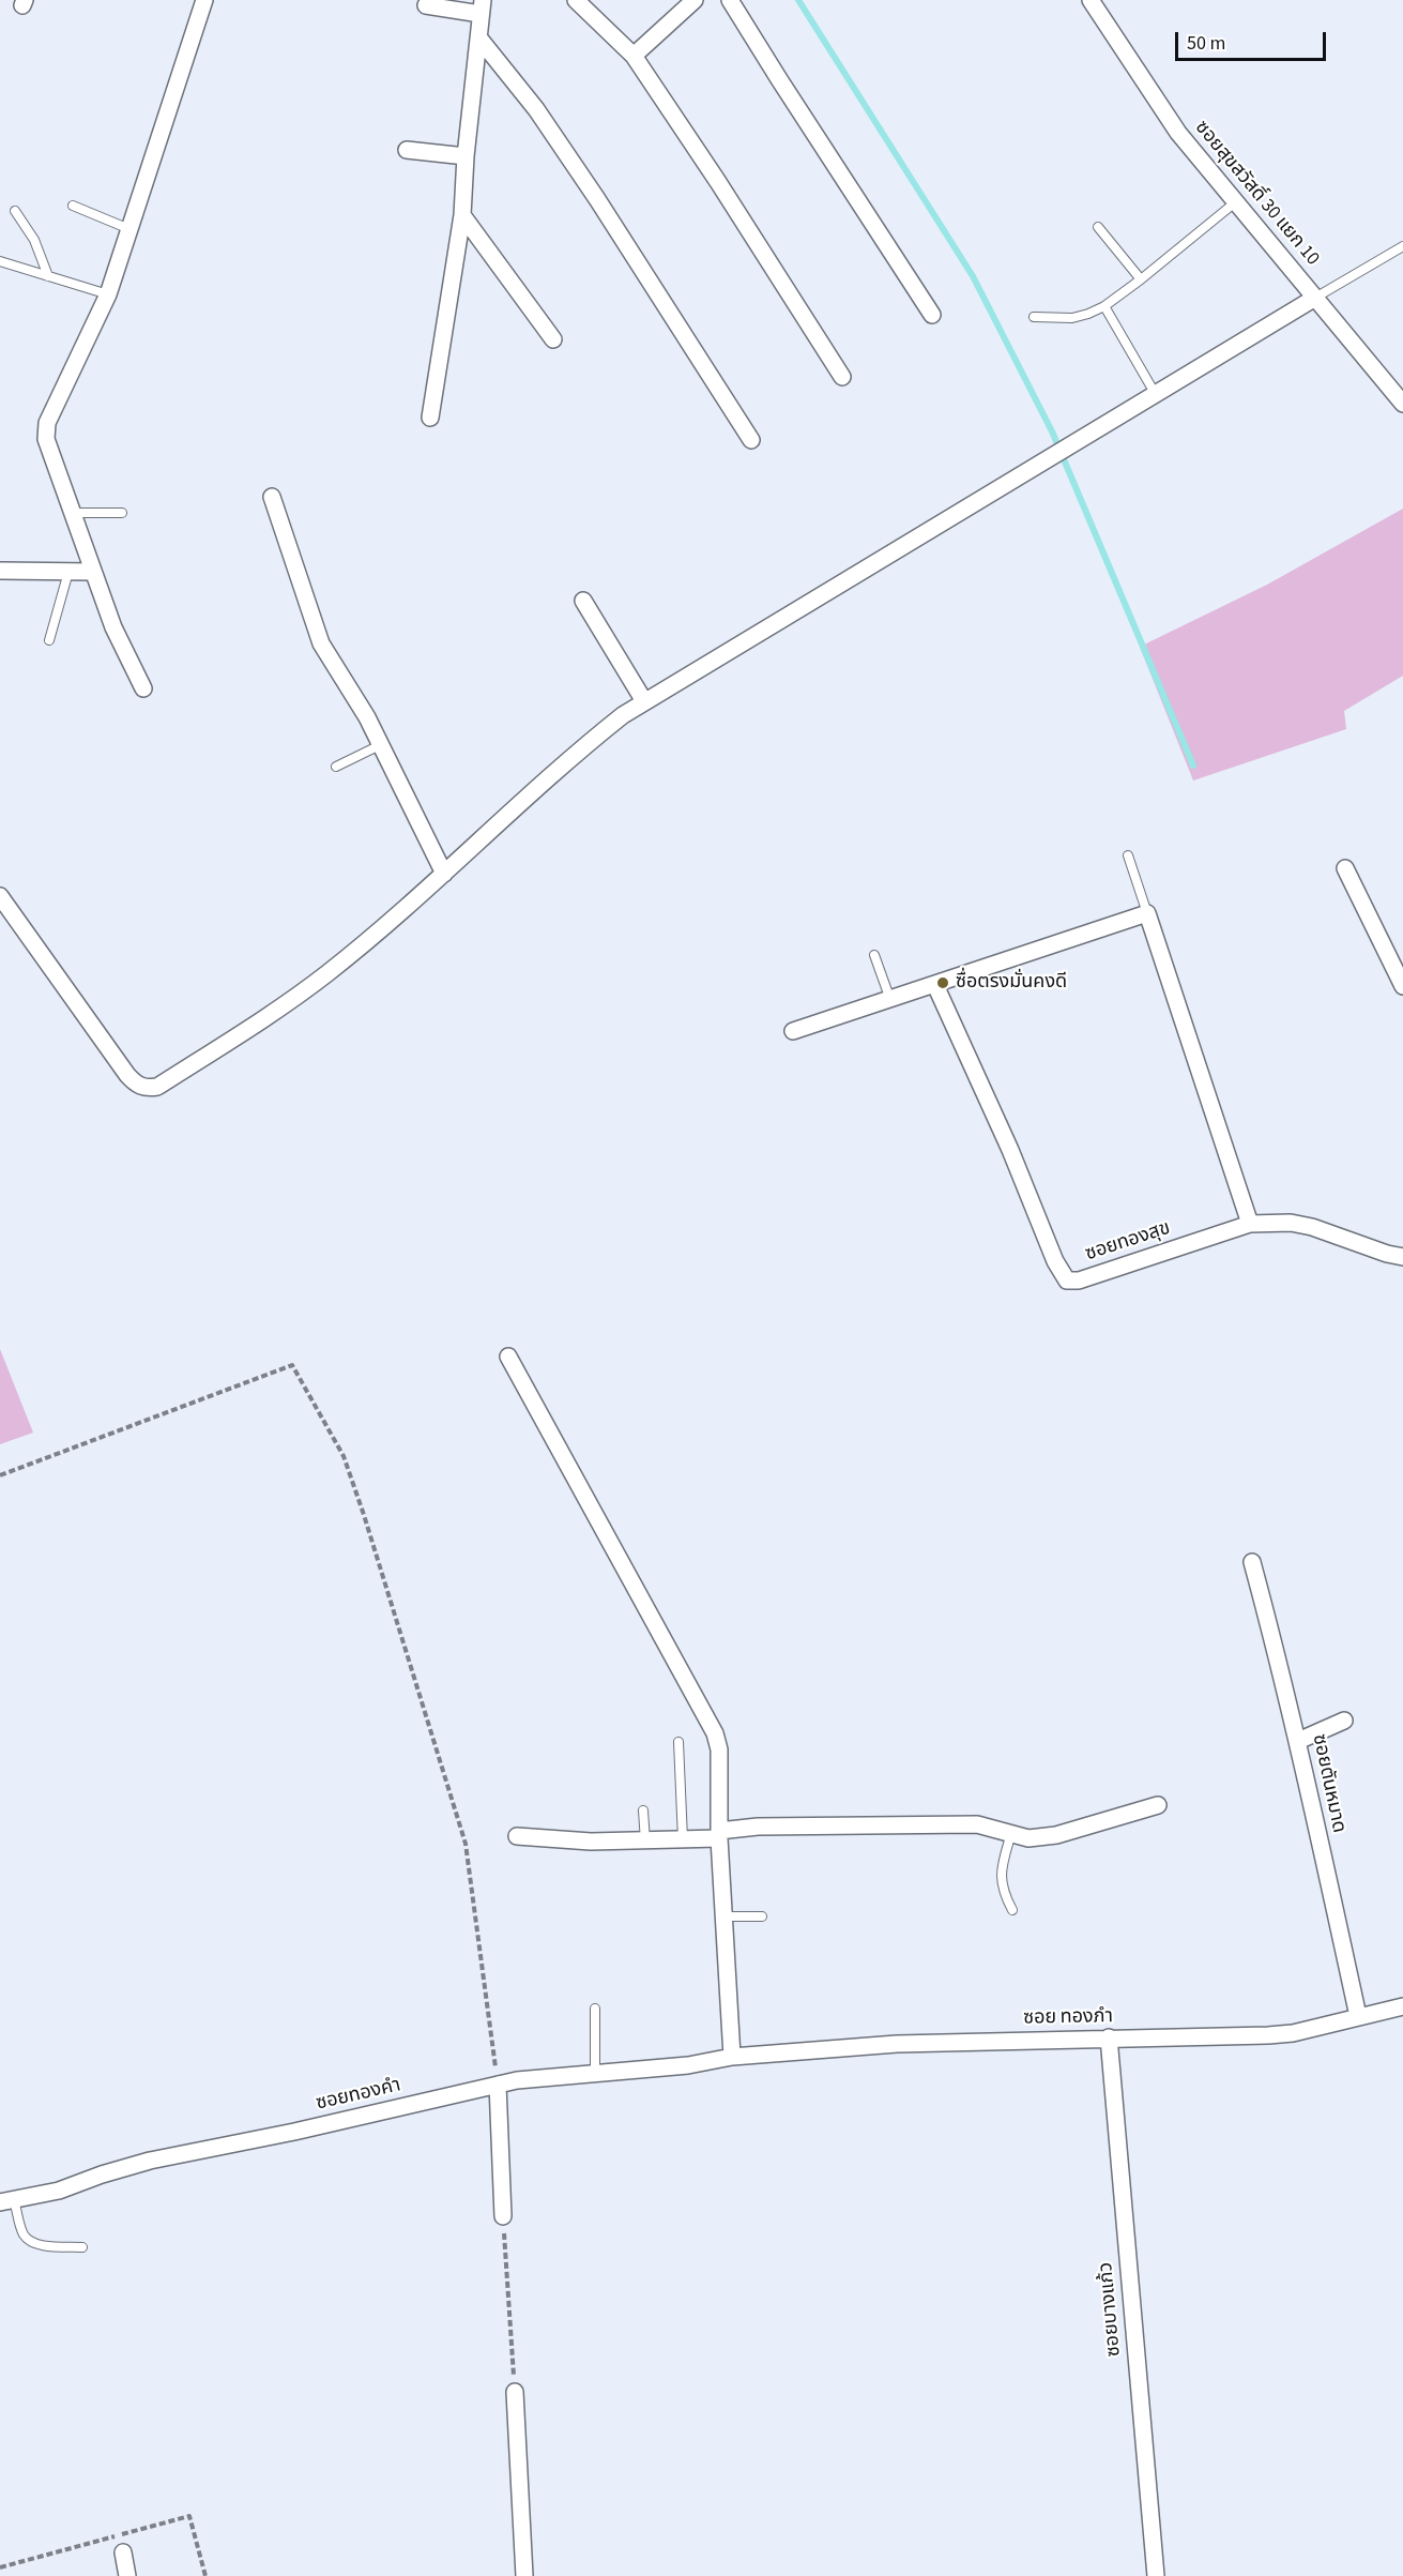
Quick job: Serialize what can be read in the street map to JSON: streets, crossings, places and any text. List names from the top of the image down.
{
  "streets": {
    "street": [
      "ซอยสุขสวัสดิ์ 30 แยก 10",
      "ซอยทองสุข",
      "ซอยตันหมาด",
      "ซอย ทองภํา",
      "ซอยทองคำ",
      "ซอยบางแก้ว"
    ]
  },
  "crossings": [
    ["ซอยตันหมาด", "ซอย ทองภํา"],
    ["ซอย ทองภํา", "ซอยทองคำ"],
    ["ซอย ทองภํา", "ซอยบางแก้ว"]
  ],
  "places": ["ซื่อตรงมั่นคงดี"],
  "scale_bar": "50 m"
}
